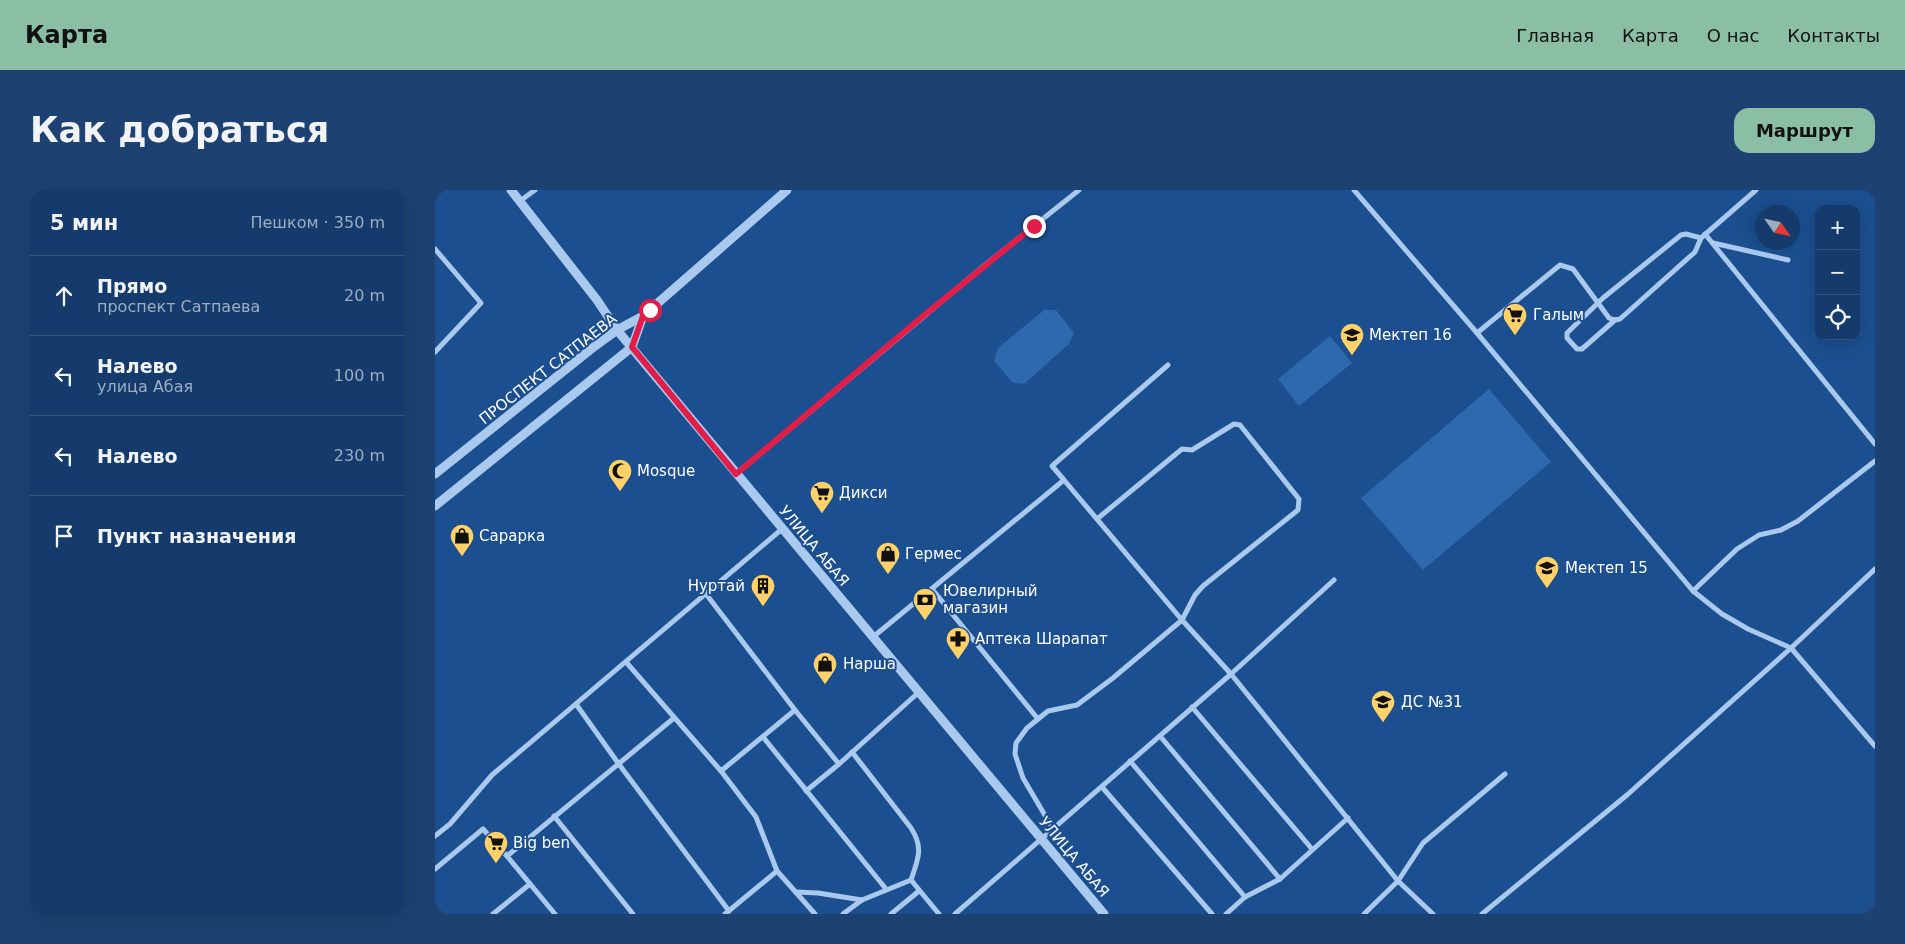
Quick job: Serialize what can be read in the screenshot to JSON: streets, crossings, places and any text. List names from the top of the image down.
{
  "streets": {
    "street": ["ПРОСПЕКТ САТПАЕВА", "УЛИЦА АБАЯ"]
  },
  "crossings": [
    ["ПРОСПЕКТ САТПАЕВА", "УЛИЦА АБАЯ"]
  ],
  "places": {
    "supermarket": ["Галым", "Дикси", "Big ben"],
    "school or university": ["Мектеп 16", "Мектеп 15", "ДС №31"],
    "mosque": ["Mosque"],
    "shop": ["Сарарка", "Гермес", "Нарша"],
    "building": ["Нуртай"],
    "bank": ["Ювелирный магазин"],
    "pharmacy": ["Аптека Шарапат"]
  },
  "north": "bottom right",
  "page": {
    "header": "Карта",
    "nav": [
      "Главная",
      "Карта",
      "О нас",
      "Контакты"
    ],
    "buttons": "Маршрут",
    "title": "Как добраться",
    "heading": ["5 мин", "Пешком · 350 m"],
    "map_buttons": ["+", "−"],
    "list": [
      ["Прямо", "проспект Сатпаева", "20 m"],
      ["Налево", "улица Абая", "100 m"],
      ["Налево", "230 m"],
      "Пункт назначения"
    ]
  }
}
